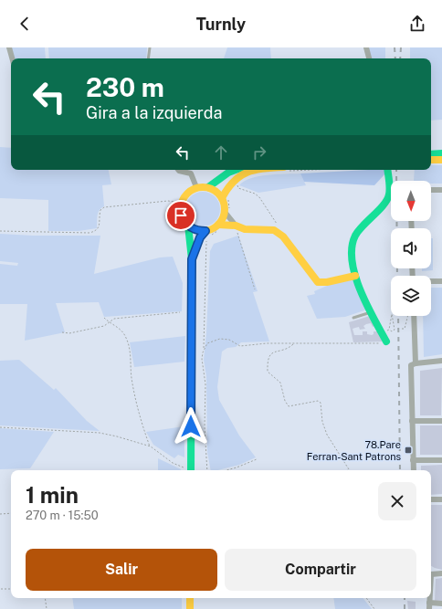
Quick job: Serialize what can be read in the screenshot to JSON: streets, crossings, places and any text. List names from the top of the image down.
{
  "places": {
    "transit": ["78.Pare Ferran-Sant Patrons"]
  },
  "north": "bottom",
  "page": {
    "header": "Turnly",
    "turn": ["230 m", "Gira a la izquierda"],
    "heading": ["1 min", "270 m · 15:50"],
    "buttons": ["Salir", "Compartir"]
  }
}
